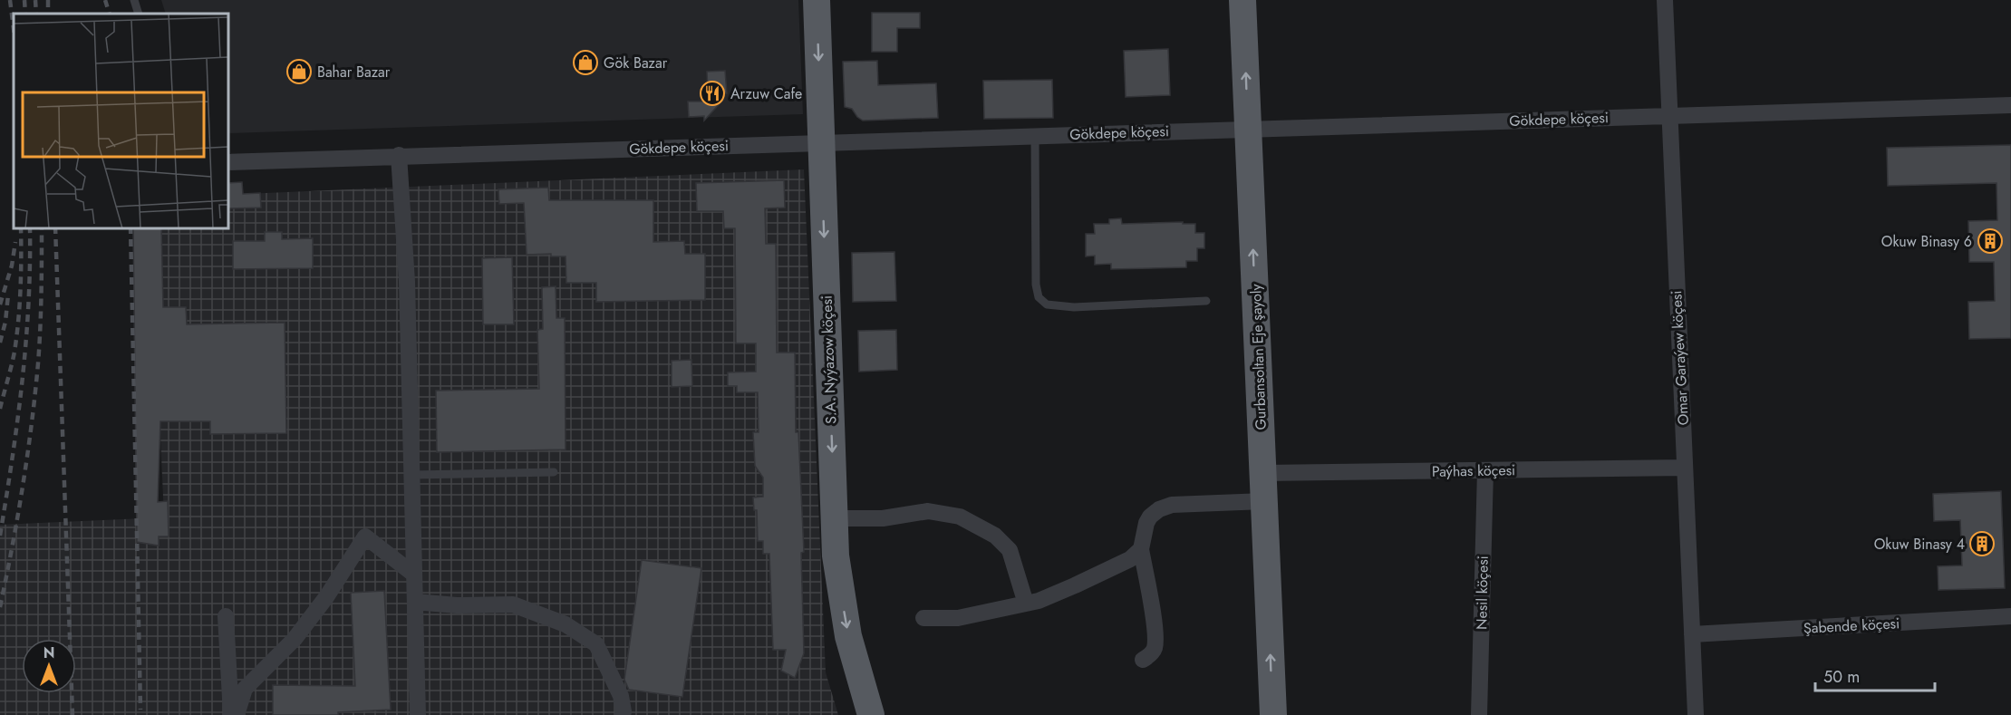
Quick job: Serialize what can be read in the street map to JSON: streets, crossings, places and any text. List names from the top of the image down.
{
  "streets": {
    "main road": ["Gurbansoltan Eje şayoly", "S.A. Nyýazow köçesi"],
    "street": [
      "Gökdepe köçesi",
      "Omar Garaýew köçesi",
      "Paýhas köçesi",
      "Nesil köçesi",
      "Şabende köçesi"
    ]
  },
  "crossings": [
    ["Gökdepe köçesi", "Gurbansoltan Eje şayoly"],
    ["Gökdepe köçesi", "Omar Garaýew köçesi"],
    ["Gökdepe köçesi", "S.A. Nyýazow köçesi"],
    ["Gurbansoltan Eje şayoly", "Paýhas köçesi"],
    ["Omar Garaýew köçesi", "Paýhas köçesi"],
    ["Omar Garaýew köçesi", "Şabende köçesi"],
    ["Paýhas köçesi", "Nesil köçesi"]
  ],
  "one_way": ["Gurbansoltan Eje şayoly", "S.A. Nyýazow köçesi"],
  "places": {
    "shop": ["Gök Bazar", "Bahar Bazar"],
    "restaurant": ["Arzuw Cafe"],
    "building": ["Okuw Binasy 6", "Okuw Binasy 4"]
  },
  "scale_bar": "50 m",
  "north": "top"
}
